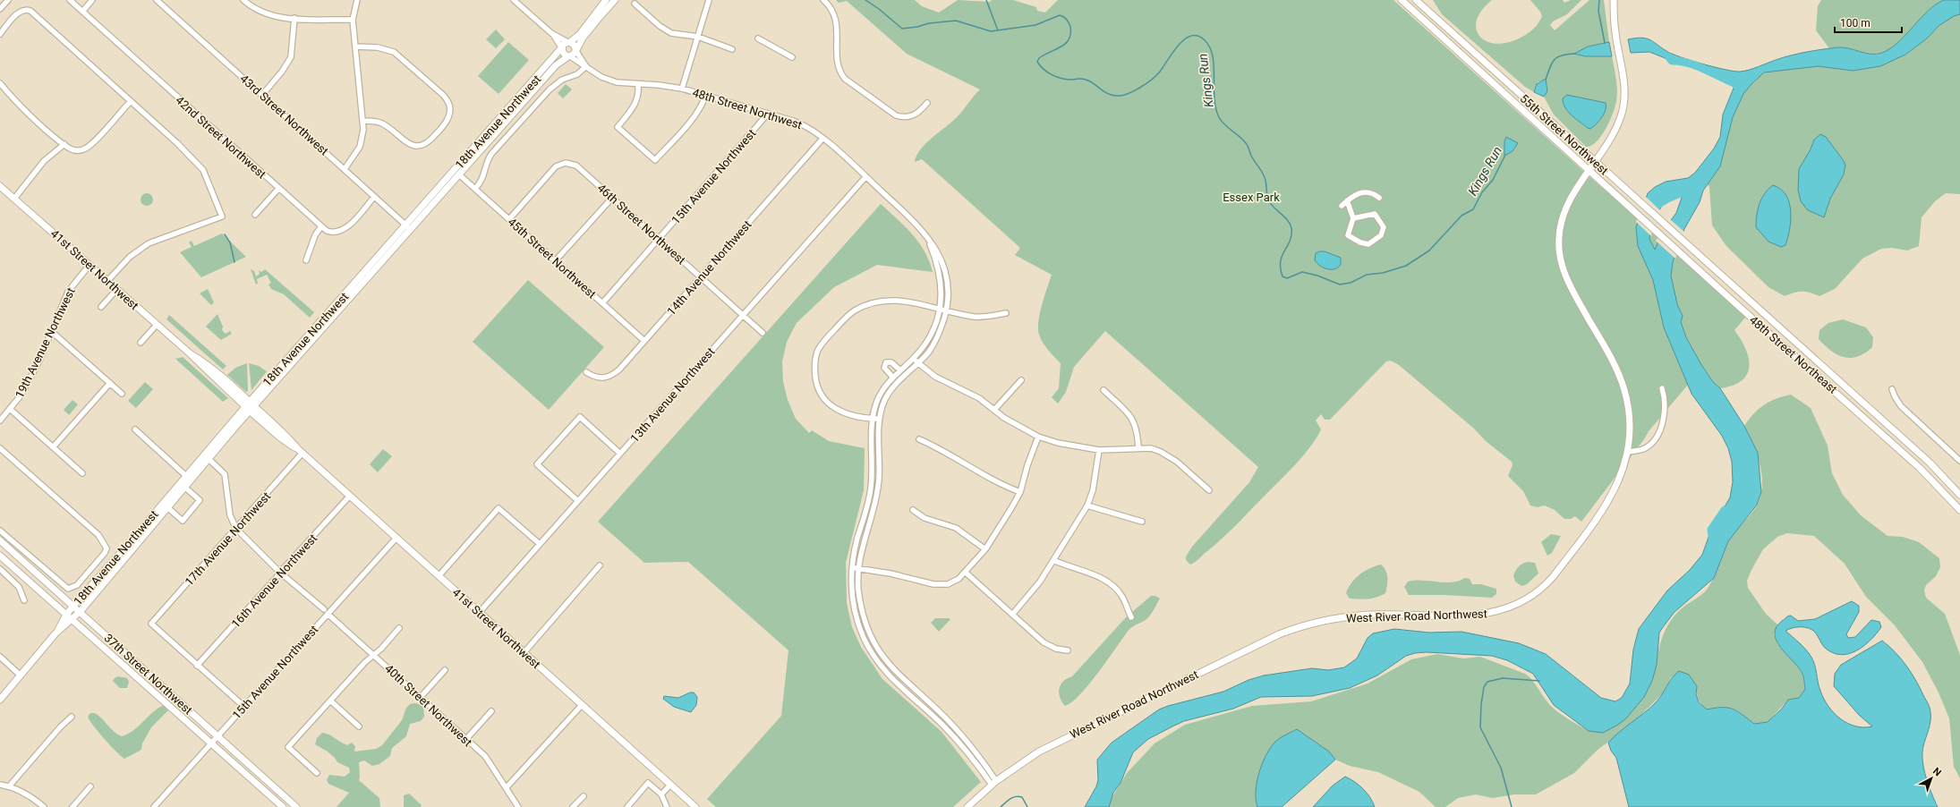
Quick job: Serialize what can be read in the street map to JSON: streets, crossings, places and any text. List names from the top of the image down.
{
  "streets": {
    "main road": [
      "18th Avenue Northwest",
      "55th Street Northwest",
      "41st Street Northwest",
      "48th Street Northeast",
      "West River Road Northwest",
      "37th Street Northwest"
    ],
    "street": [
      "48th Street Northwest",
      "43rd Street Northwest",
      "42nd Street Northwest",
      "15th Avenue Northwest",
      "46th Street Northwest",
      "45th Street Northwest",
      "14th Avenue Northwest",
      "19th Avenue Northwest",
      "13th Avenue Northwest",
      "17th Avenue Northwest",
      "16th Avenue Northwest",
      "40th Street Northwest"
    ]
  },
  "crossings": [
    ["48th Street Northwest", "18th Avenue Northwest"],
    ["48th Street Northwest", "15th Avenue Northwest"],
    ["48th Street Northwest", "14th Avenue Northwest"],
    ["48th Street Northwest", "13th Avenue Northwest"],
    ["43rd Street Northwest", "18th Avenue Northwest"],
    ["43rd Street Northwest", "42nd Street Northwest"],
    ["18th Avenue Northwest", "45th Street Northwest"],
    ["18th Avenue Northwest", "41st Street Northwest"],
    ["18th Avenue Northwest", "37th Street Northwest"],
    ["55th Street Northwest", "48th Street Northeast"],
    ["55th Street Northwest", "West River Road Northwest"],
    ["15th Avenue Northwest", "46th Street Northwest"],
    ["15th Avenue Northwest", "45th Street Northwest"],
    ["15th Avenue Northwest", "41st Street Northwest"],
    ["15th Avenue Northwest", "37th Street Northwest"],
    ["15th Avenue Northwest", "40th Street Northwest"],
    ["46th Street Northwest", "45th Street Northwest"],
    ["46th Street Northwest", "14th Avenue Northwest"],
    ["46th Street Northwest", "13th Avenue Northwest"],
    ["45th Street Northwest", "14th Avenue Northwest"],
    ["41st Street Northwest", "19th Avenue Northwest"],
    ["41st Street Northwest", "13th Avenue Northwest"],
    ["41st Street Northwest", "17th Avenue Northwest"],
    ["41st Street Northwest", "16th Avenue Northwest"],
    ["17th Avenue Northwest", "16th Avenue Northwest"]
  ],
  "water": ["Kings Run"],
  "parks": ["Essex Park"],
  "scale_bar": "100 m",
  "north": "top right"
}
